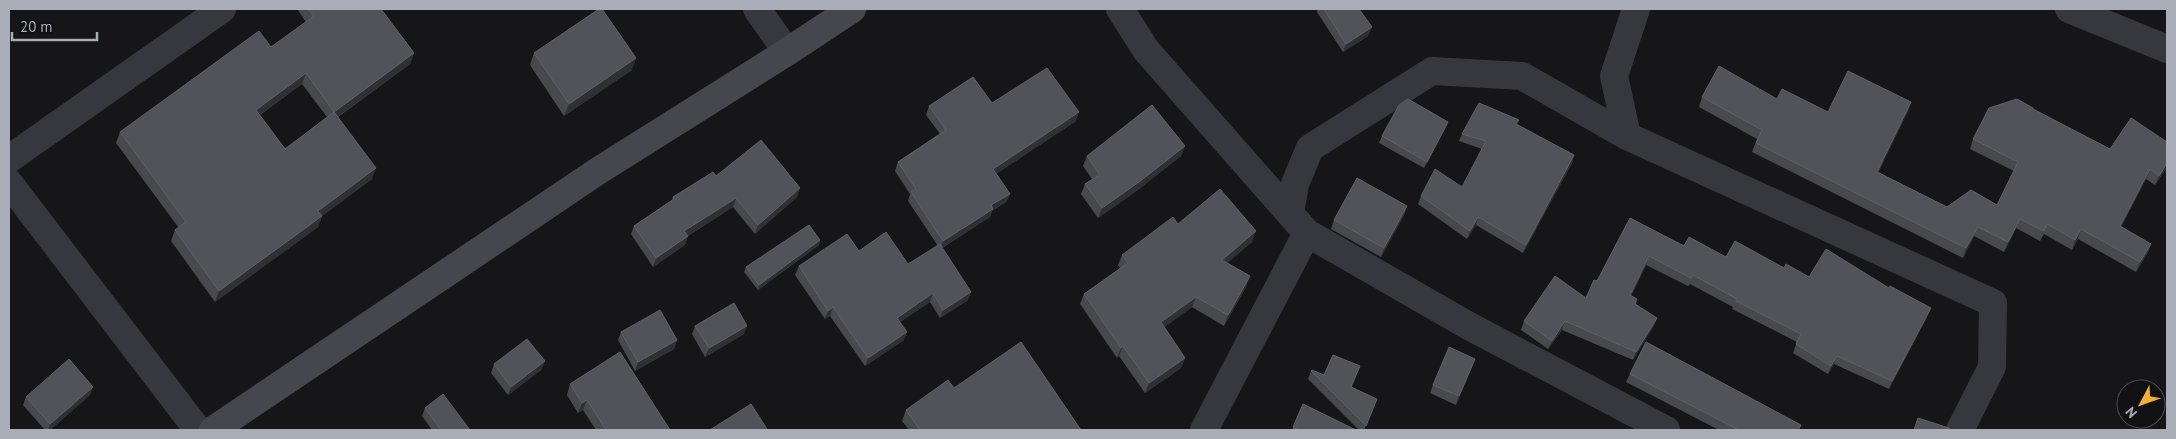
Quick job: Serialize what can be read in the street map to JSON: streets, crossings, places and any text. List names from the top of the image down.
{
  "scale_bar": "20 m",
  "north": "bottom left"
}
